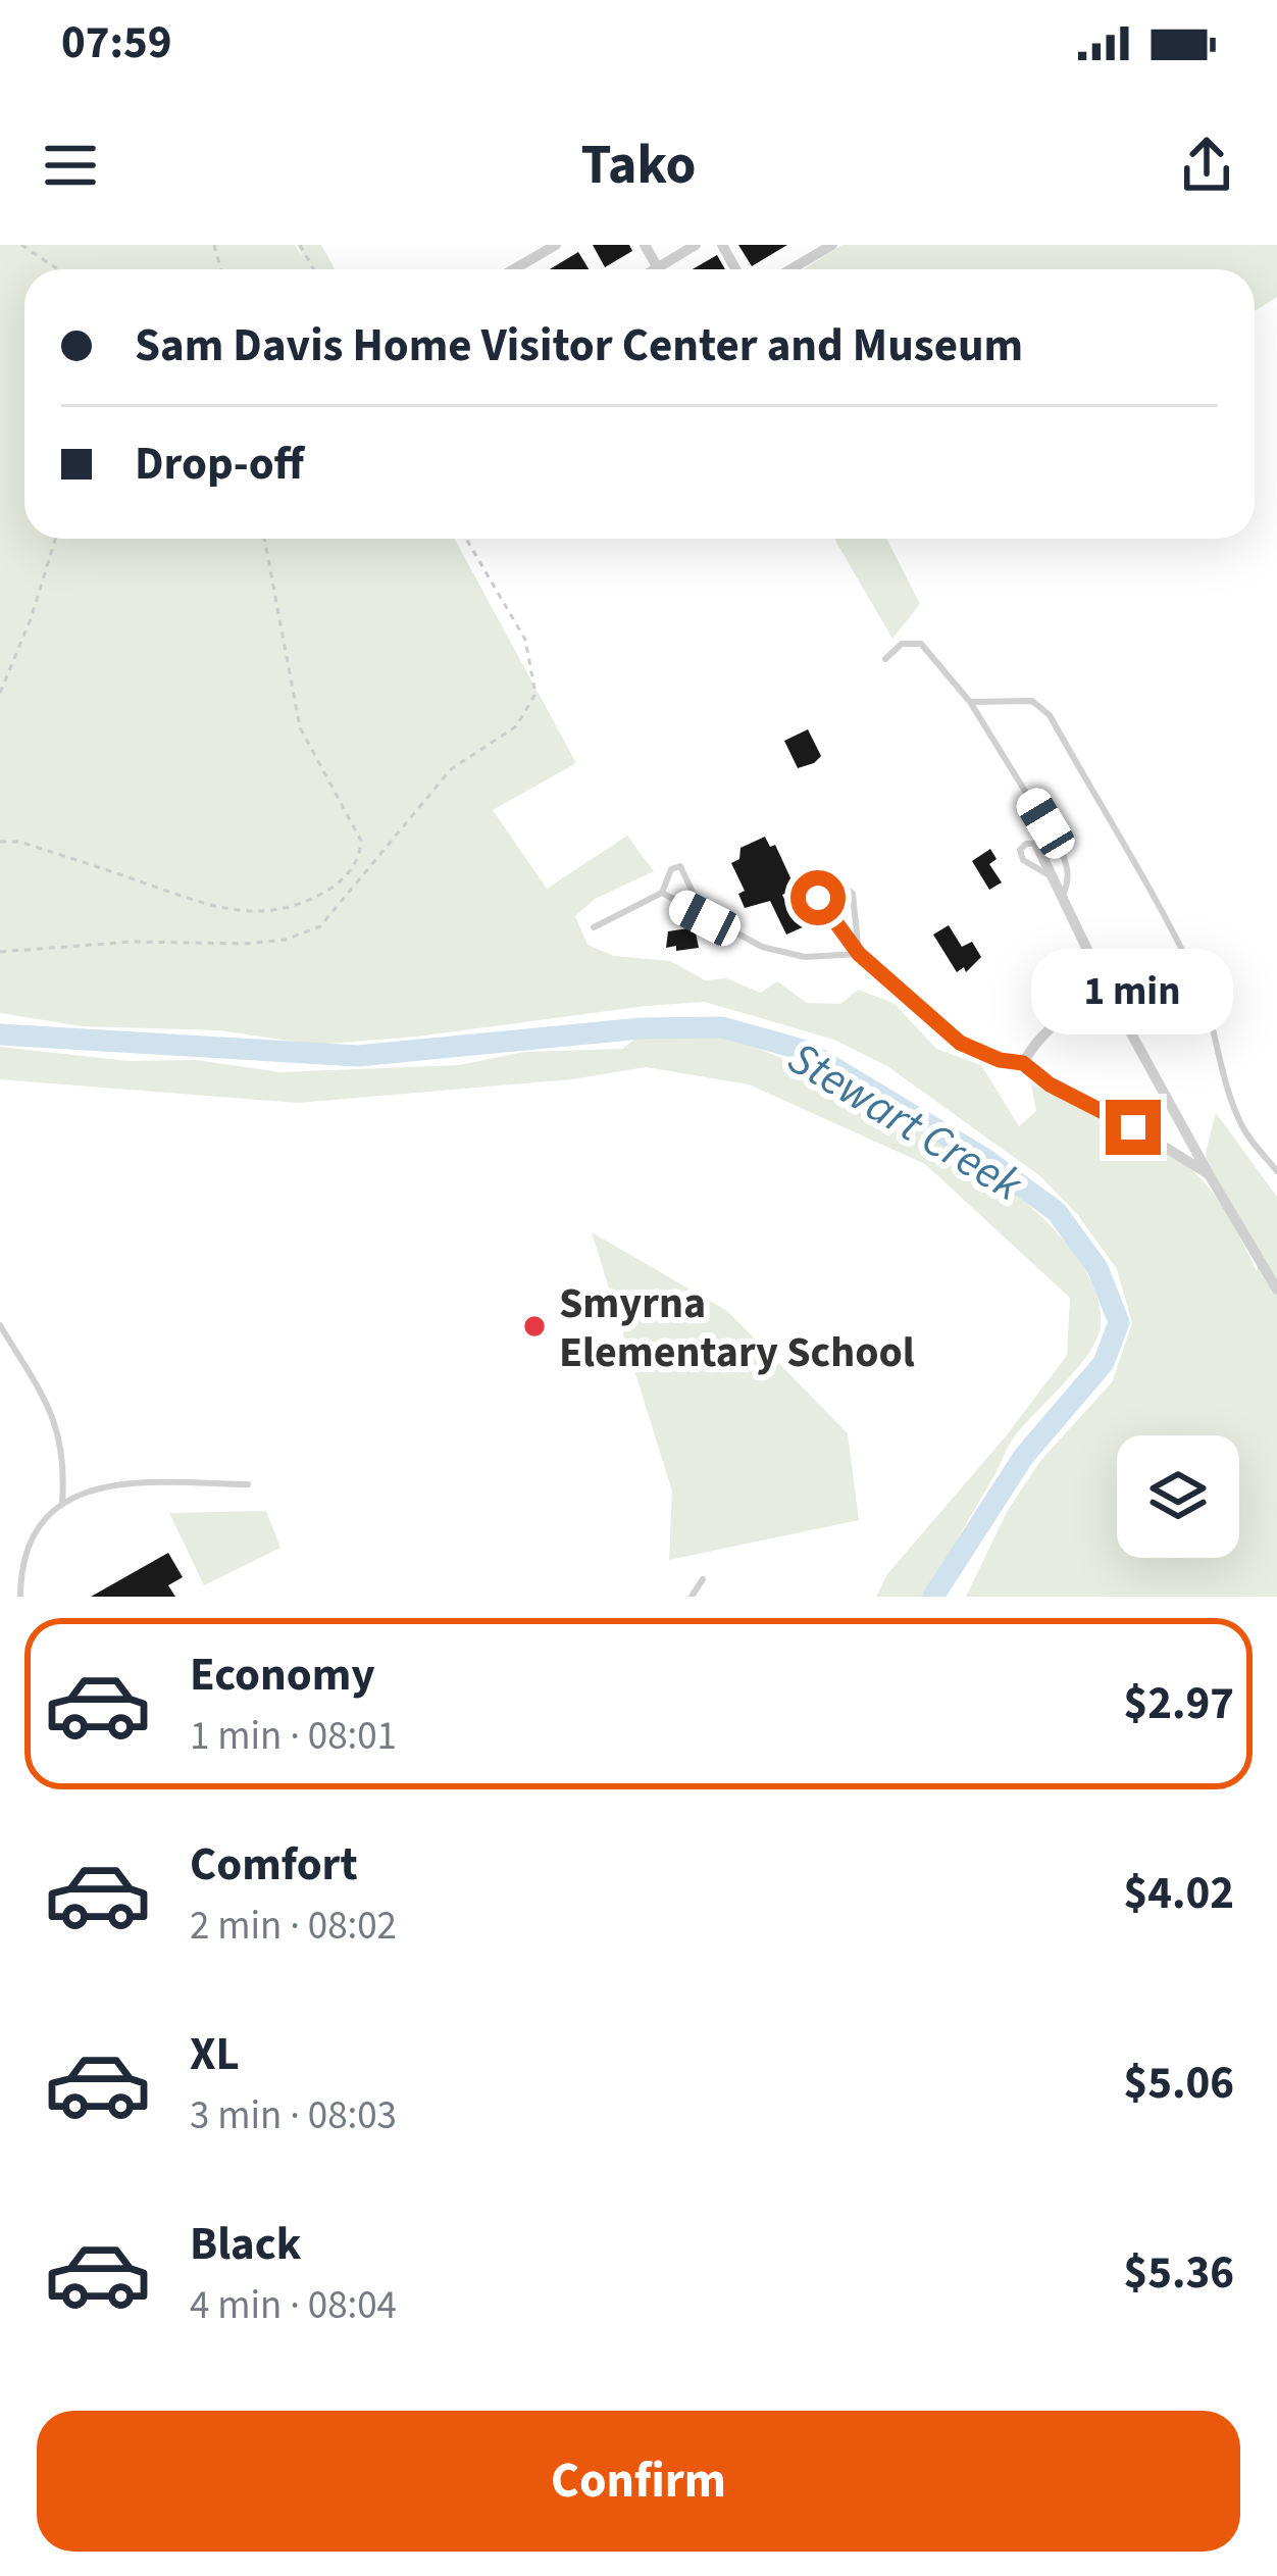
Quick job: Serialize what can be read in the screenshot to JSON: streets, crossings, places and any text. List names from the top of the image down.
{
  "water": ["Stewart Creek"],
  "places": ["Smyrna Elementary School"],
  "page": {
    "status": "07:59",
    "header": "Tako",
    "banner": ["Sam Davis Home Visitor Center and Museum", "Drop-off"],
    "bubble": "1 min",
    "list": [
      {
        "name": "Economy",
        "note": "1 min · 08:01",
        "value": "$2.97"
      },
      {
        "name": "Comfort",
        "note": "2 min · 08:02",
        "value": "$4.02"
      },
      {
        "name": "XL",
        "note": "3 min · 08:03",
        "value": "$5.06"
      },
      {
        "name": "Black",
        "note": "4 min · 08:04",
        "value": "$5.36"
      }
    ],
    "buttons": "Confirm"
  }
}
